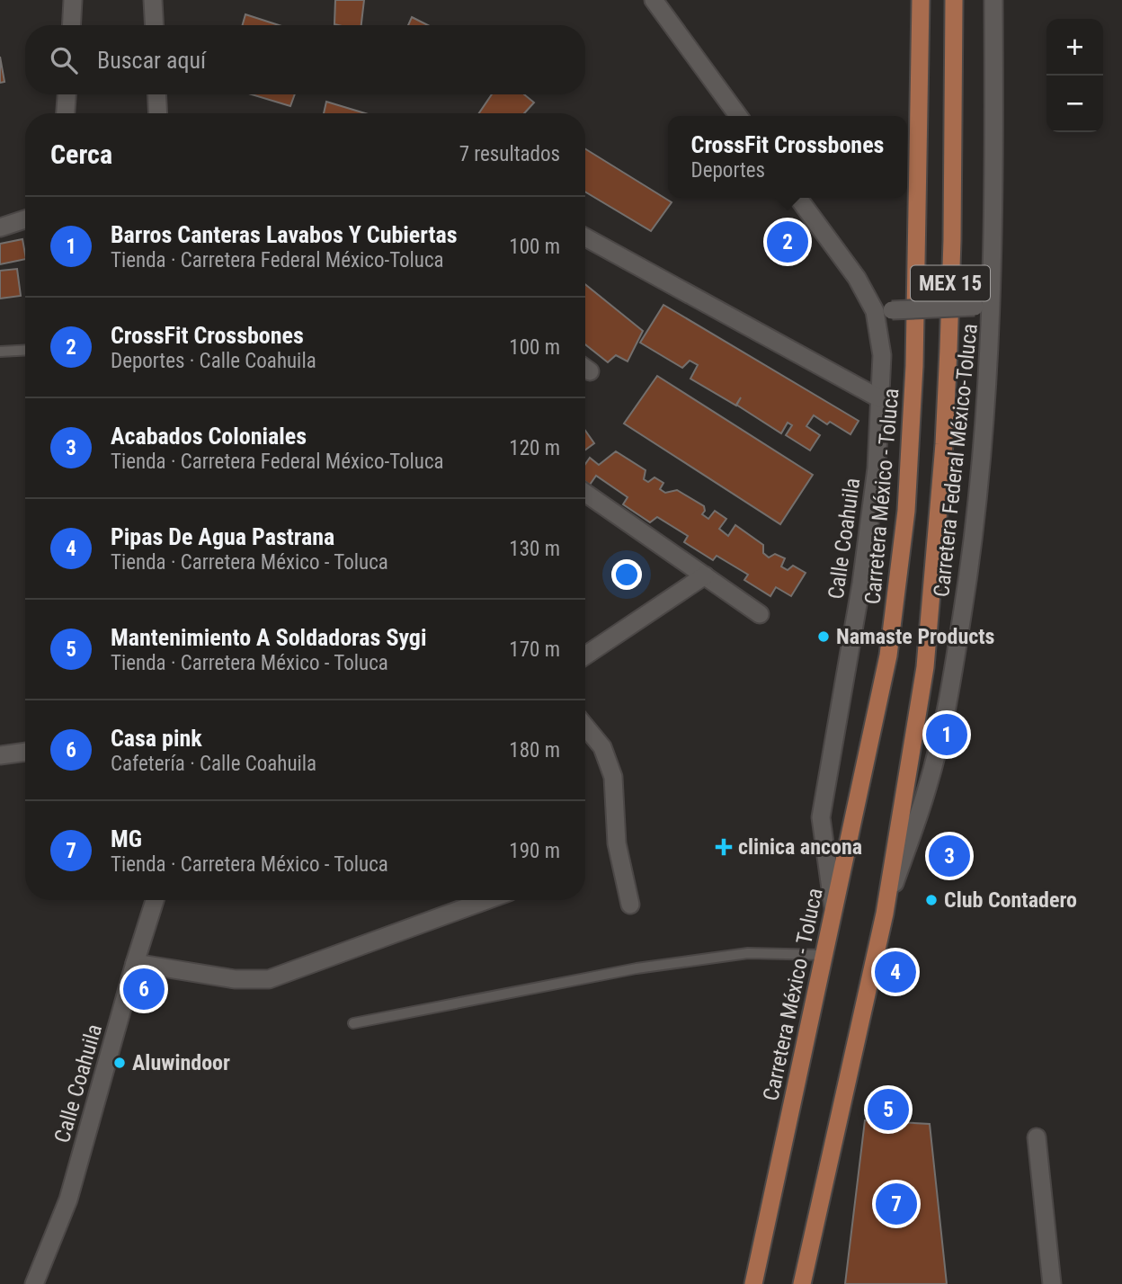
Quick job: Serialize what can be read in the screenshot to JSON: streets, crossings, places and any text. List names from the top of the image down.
{
  "streets": {
    "main road": ["MEX 15", "Carretera México - Toluca"],
    "street": ["Carretera Federal México-Toluca", "Calle Coahuila"]
  },
  "crossings": [
    ["MEX 15", "Carretera Federal México-Toluca"],
    ["Carretera México - Toluca", "Calle Coahuila"]
  ],
  "places": {
    "other": ["Namaste Products", "Club Contadero", "Aluwindoor"],
    "health": ["clinica ancona"]
  },
  "page": {
    "map_buttons": ["+", "−"],
    "search": "Buscar aquí",
    "heading": ["Cerca", "7 resultados"],
    "popup": ["CrossFit Crossbones", "Deportes"],
    "list": [
      {
        "mark": "1",
        "name": "Barros Canteras Lavabos Y Cubiertas",
        "note": "Tienda · Carretera Federal México-Toluca",
        "value": "100 m"
      },
      {
        "mark": "2",
        "name": "CrossFit Crossbones",
        "note": "Deportes · Calle Coahuila",
        "value": "100 m"
      },
      {
        "mark": "3",
        "name": "Acabados Coloniales",
        "note": "Tienda · Carretera Federal México-Toluca",
        "value": "120 m"
      },
      {
        "mark": "4",
        "name": "Pipas De Agua Pastrana",
        "note": "Tienda · Carretera México - Toluca",
        "value": "130 m"
      },
      {
        "mark": "5",
        "name": "Mantenimiento A Soldadoras Sygi",
        "note": "Tienda · Carretera México - Toluca",
        "value": "170 m"
      },
      {
        "mark": "6",
        "name": "Casa pink",
        "note": "Cafetería · Calle Coahuila",
        "value": "180 m"
      },
      {
        "mark": "7",
        "name": "MG",
        "note": "Tienda · Carretera México - Toluca",
        "value": "190 m"
      }
    ],
    "pins": [
      "2",
      "1",
      "3",
      "4",
      "6",
      "5",
      "7"
    ]
  }
}
